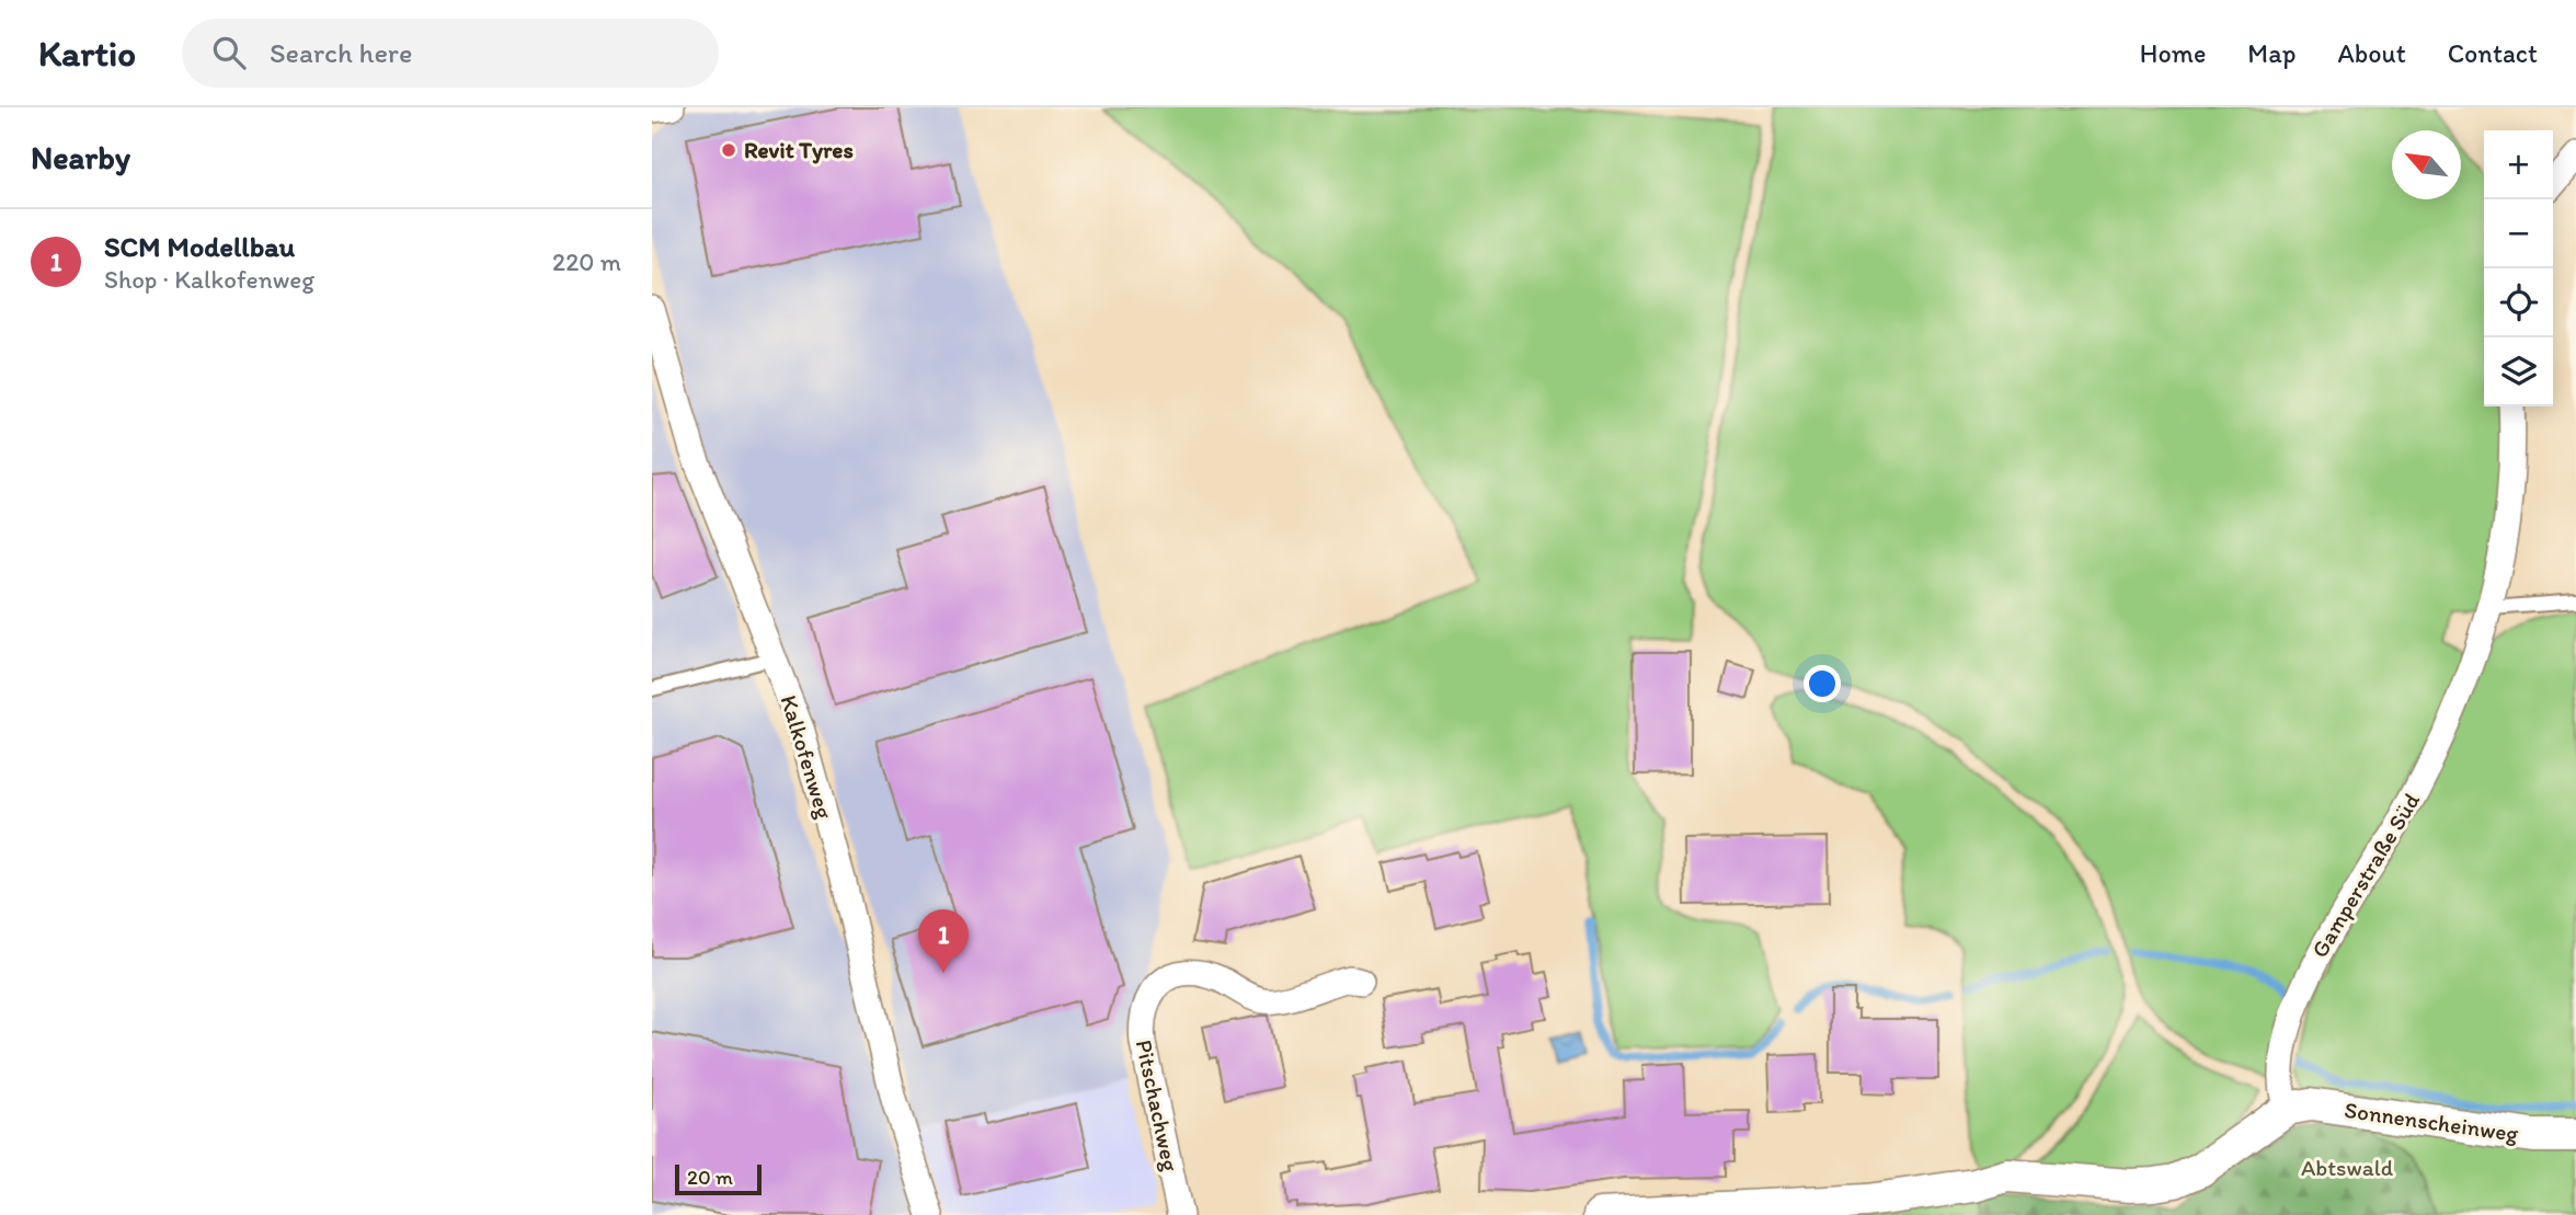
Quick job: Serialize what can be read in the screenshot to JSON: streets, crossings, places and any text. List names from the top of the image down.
{
  "streets": {
    "street": [
      "Kalkofenweg",
      "Gamperstraße Süd",
      "Pitschachweg",
      "Sonnenscheinweg"
    ]
  },
  "crossings": [
    ["Gamperstraße Süd", "Sonnenscheinweg"]
  ],
  "parks": ["Abtswald"],
  "places": ["Revit Tyres"],
  "scale_bar": "20 m",
  "north": "top left",
  "page": {
    "header": "Kartio",
    "search": "Search here",
    "nav": [
      "Home",
      "Map",
      "About",
      "Contact"
    ],
    "heading": "Nearby",
    "map_buttons": ["+", "−"],
    "list": [
      {
        "mark": "1",
        "name": "SCM Modellbau",
        "note": "Shop · Kalkofenweg",
        "value": "220 m"
      }
    ],
    "pins": "1",
    "scale": "20 m"
  }
}
